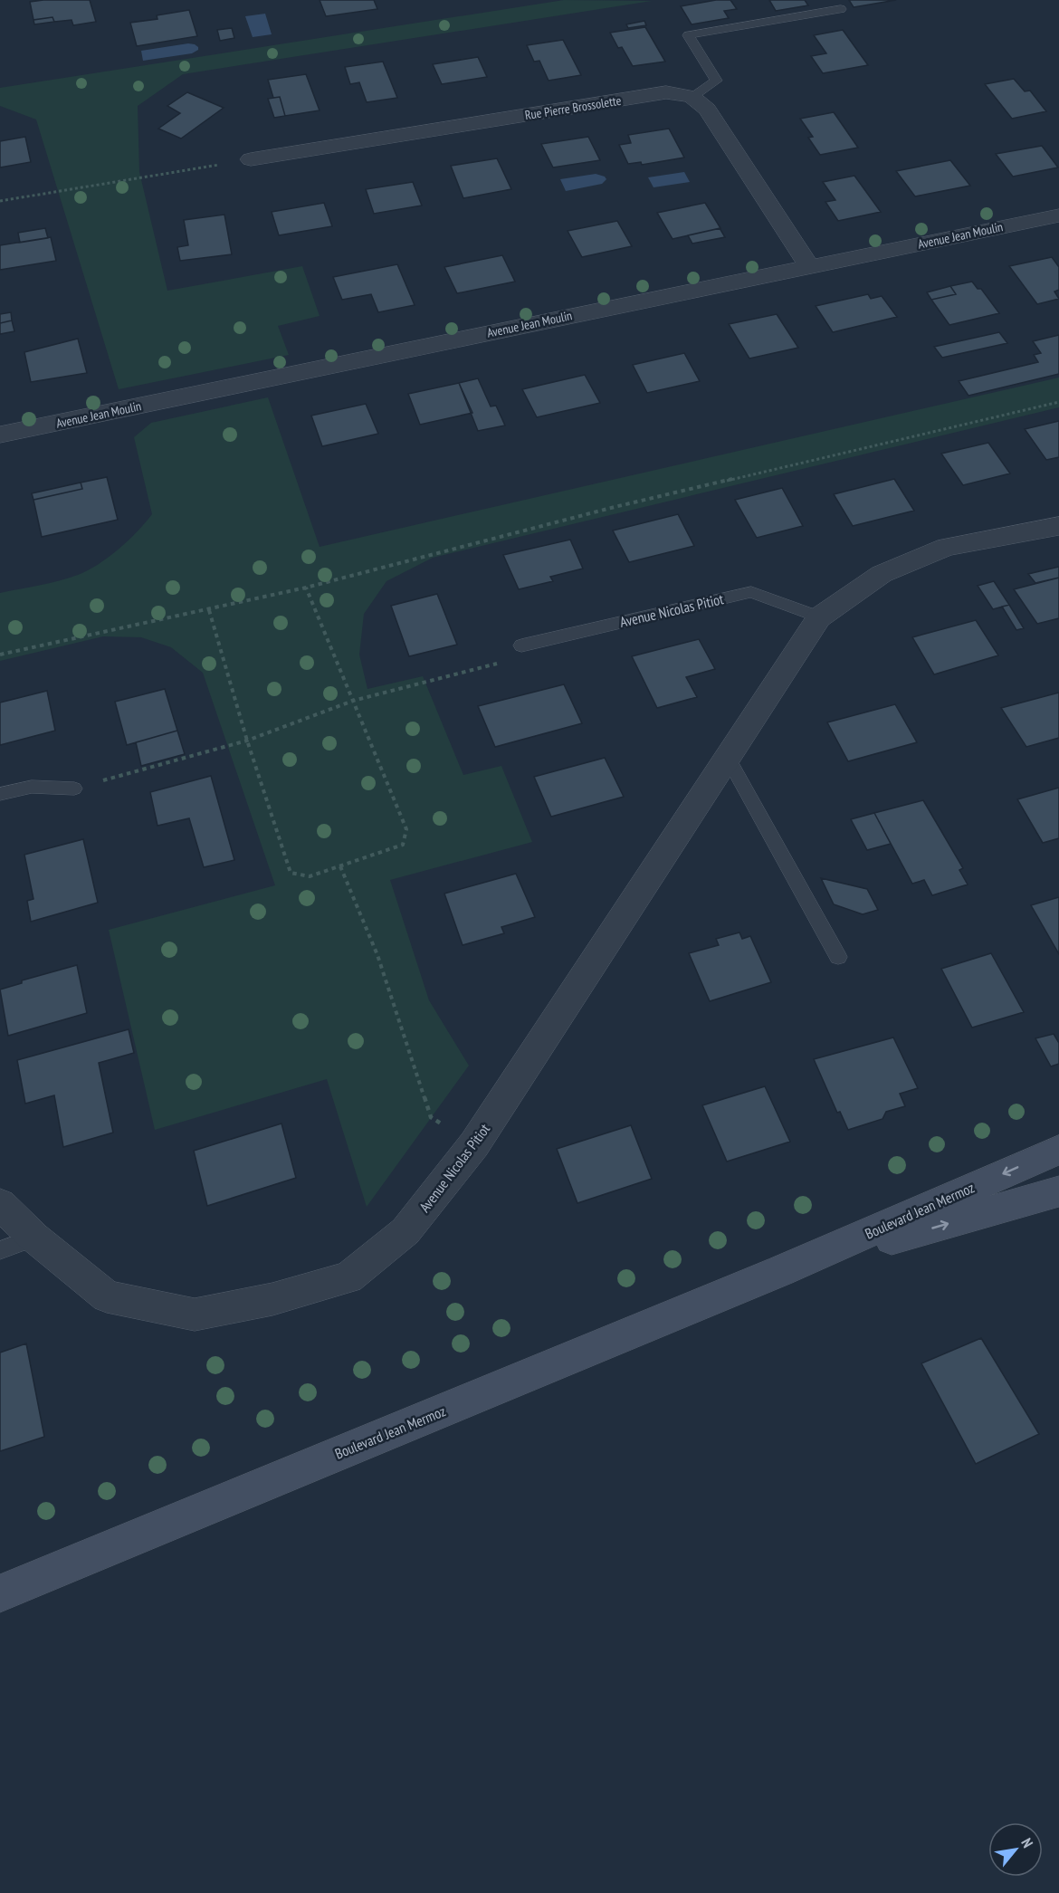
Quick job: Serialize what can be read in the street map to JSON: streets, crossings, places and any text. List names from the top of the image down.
{
  "streets": {
    "main road": ["Boulevard Jean Mermoz"],
    "street": ["Rue Pierre Brossolette", "Avenue Jean Moulin", "Avenue Nicolas Pitiot"]
  },
  "north": "top right"
}
